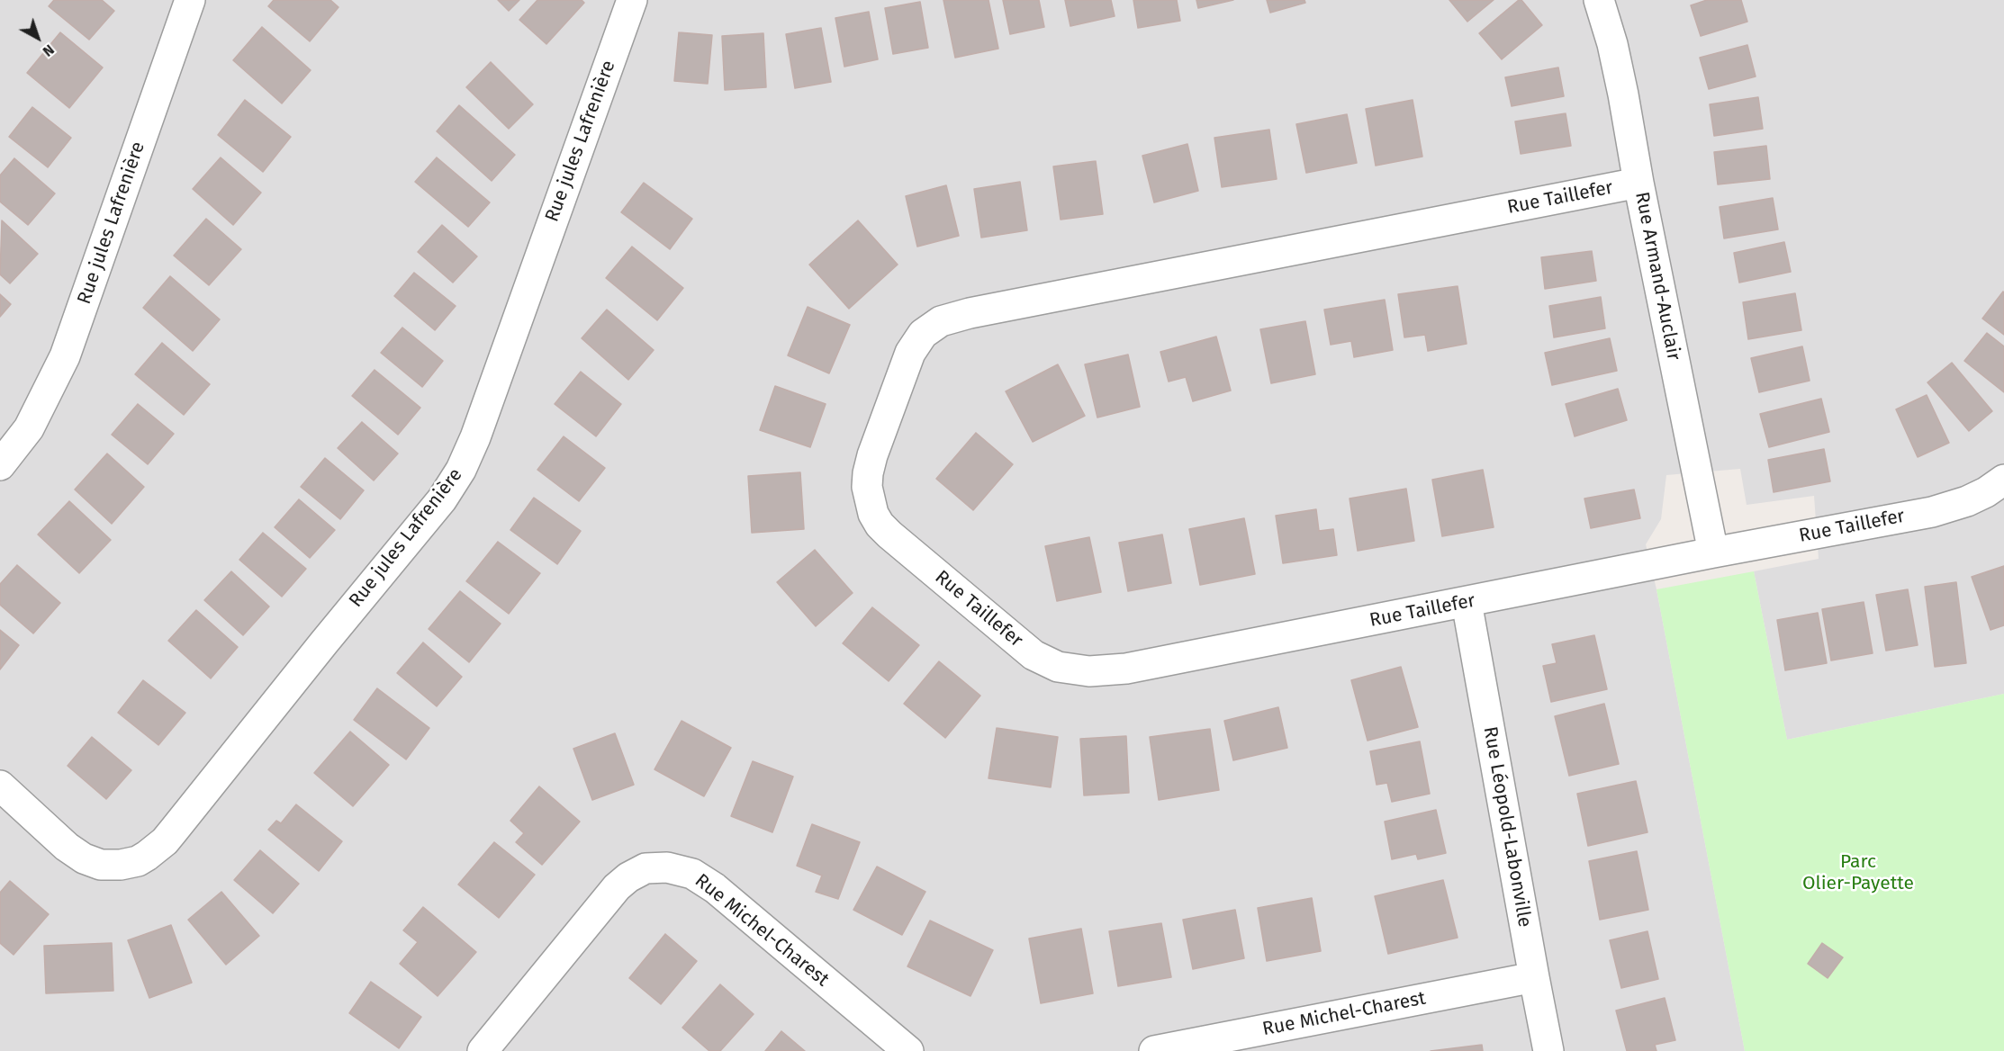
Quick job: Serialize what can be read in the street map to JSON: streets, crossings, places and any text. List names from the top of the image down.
{
  "streets": {
    "street": [
      "Rue jules Lafrenière",
      "Rue Taillefer",
      "Rue Armand-Auclair",
      "Rue Léopold-Labonville",
      "Rue Michel-Charest"
    ]
  },
  "crossings": [
    ["Rue Taillefer", "Rue Armand-Auclair"],
    ["Rue Taillefer", "Rue Léopold-Labonville"],
    ["Rue Léopold-Labonville", "Rue Michel-Charest"]
  ],
  "parks": ["Parc Olier-Payette"],
  "north": "bottom right"
}
